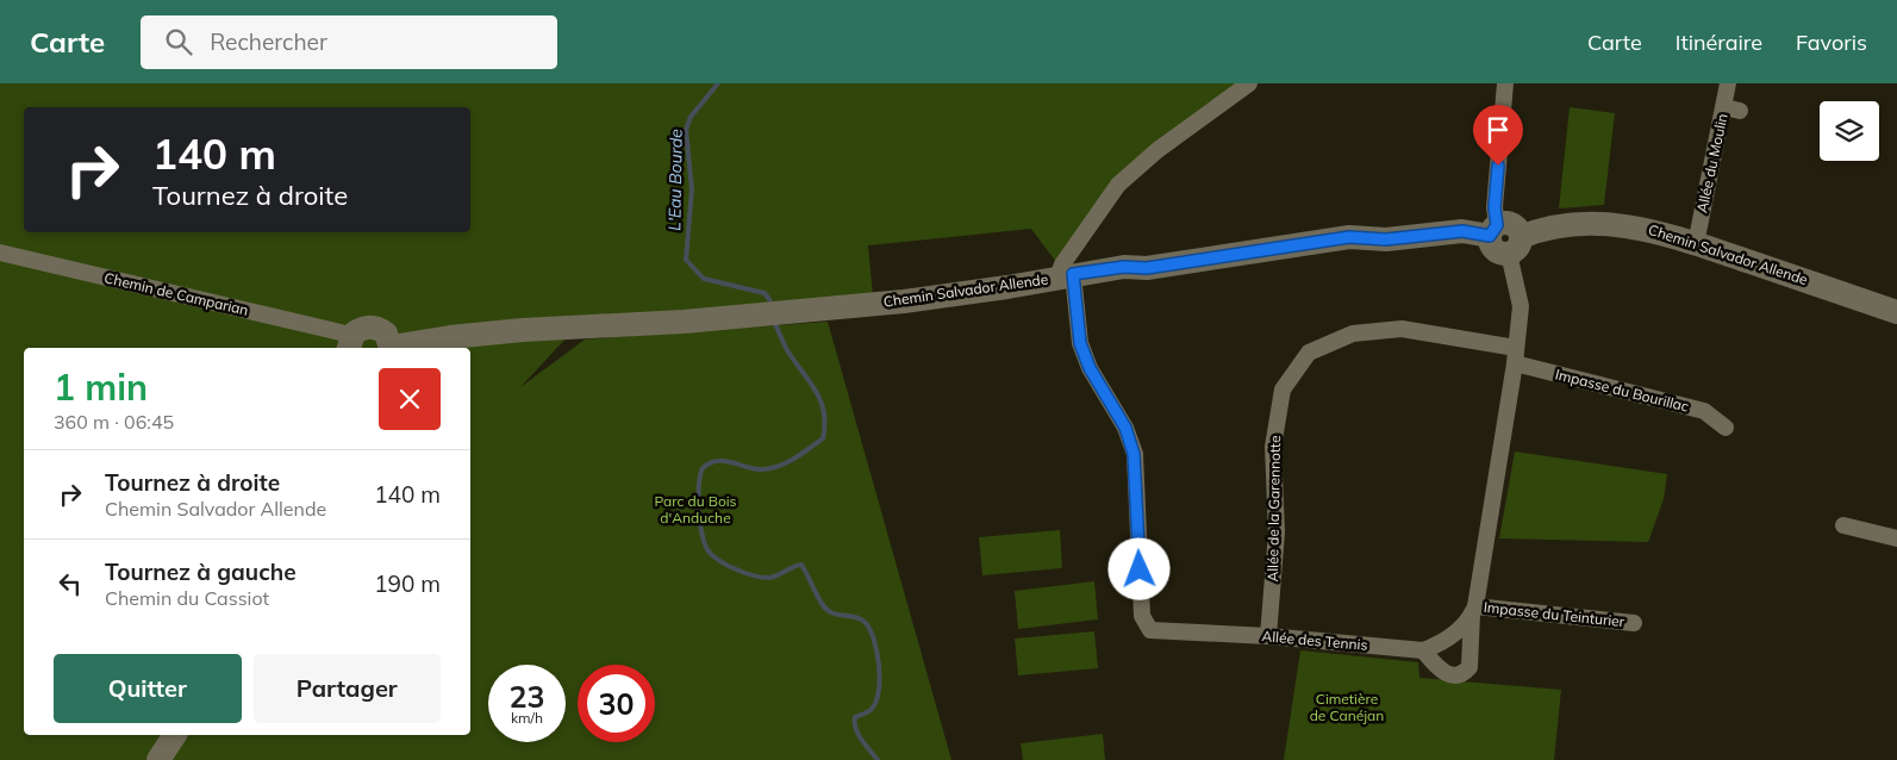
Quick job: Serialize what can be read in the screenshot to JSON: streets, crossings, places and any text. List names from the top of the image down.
{
  "streets": {
    "street": [
      "Allée du Moulin",
      "Chemin Salvador Allende",
      "Chemin de Camparian",
      "Impasse du Bourillac",
      "Allée de la Garennotte",
      "Impasse du Teinturier",
      "Allée des Tennis"
    ]
  },
  "crossings": [
    ["Allée du Moulin", "Chemin Salvador Allende"],
    ["Chemin Salvador Allende", "Allée des Tennis"],
    ["Impasse du Bourillac", "Allée de la Garennotte"],
    ["Allée de la Garennotte", "Allée des Tennis"]
  ],
  "water": ["L'Eau Bourde"],
  "parks": ["Parc du Bois d'Anduche", "Cimetière de Canéjan"],
  "page": {
    "header": "Carte",
    "search": "Rechercher",
    "nav": ["Carte", "Itinéraire", "Favoris"],
    "turn": ["140 m", "Tournez à droite"],
    "heading": ["1 min", "360 m · 06:45"],
    "list": [
      {
        "name": "Tournez à droite",
        "note": "Chemin Salvador Allende",
        "value": "140 m"
      },
      {
        "name": "Tournez à gauche",
        "note": "Chemin du Cassiot",
        "value": "190 m"
      }
    ],
    "buttons": ["Quitter", "Partager"],
    "speed": "23 km/h",
    "limit": "30"
  }
}
